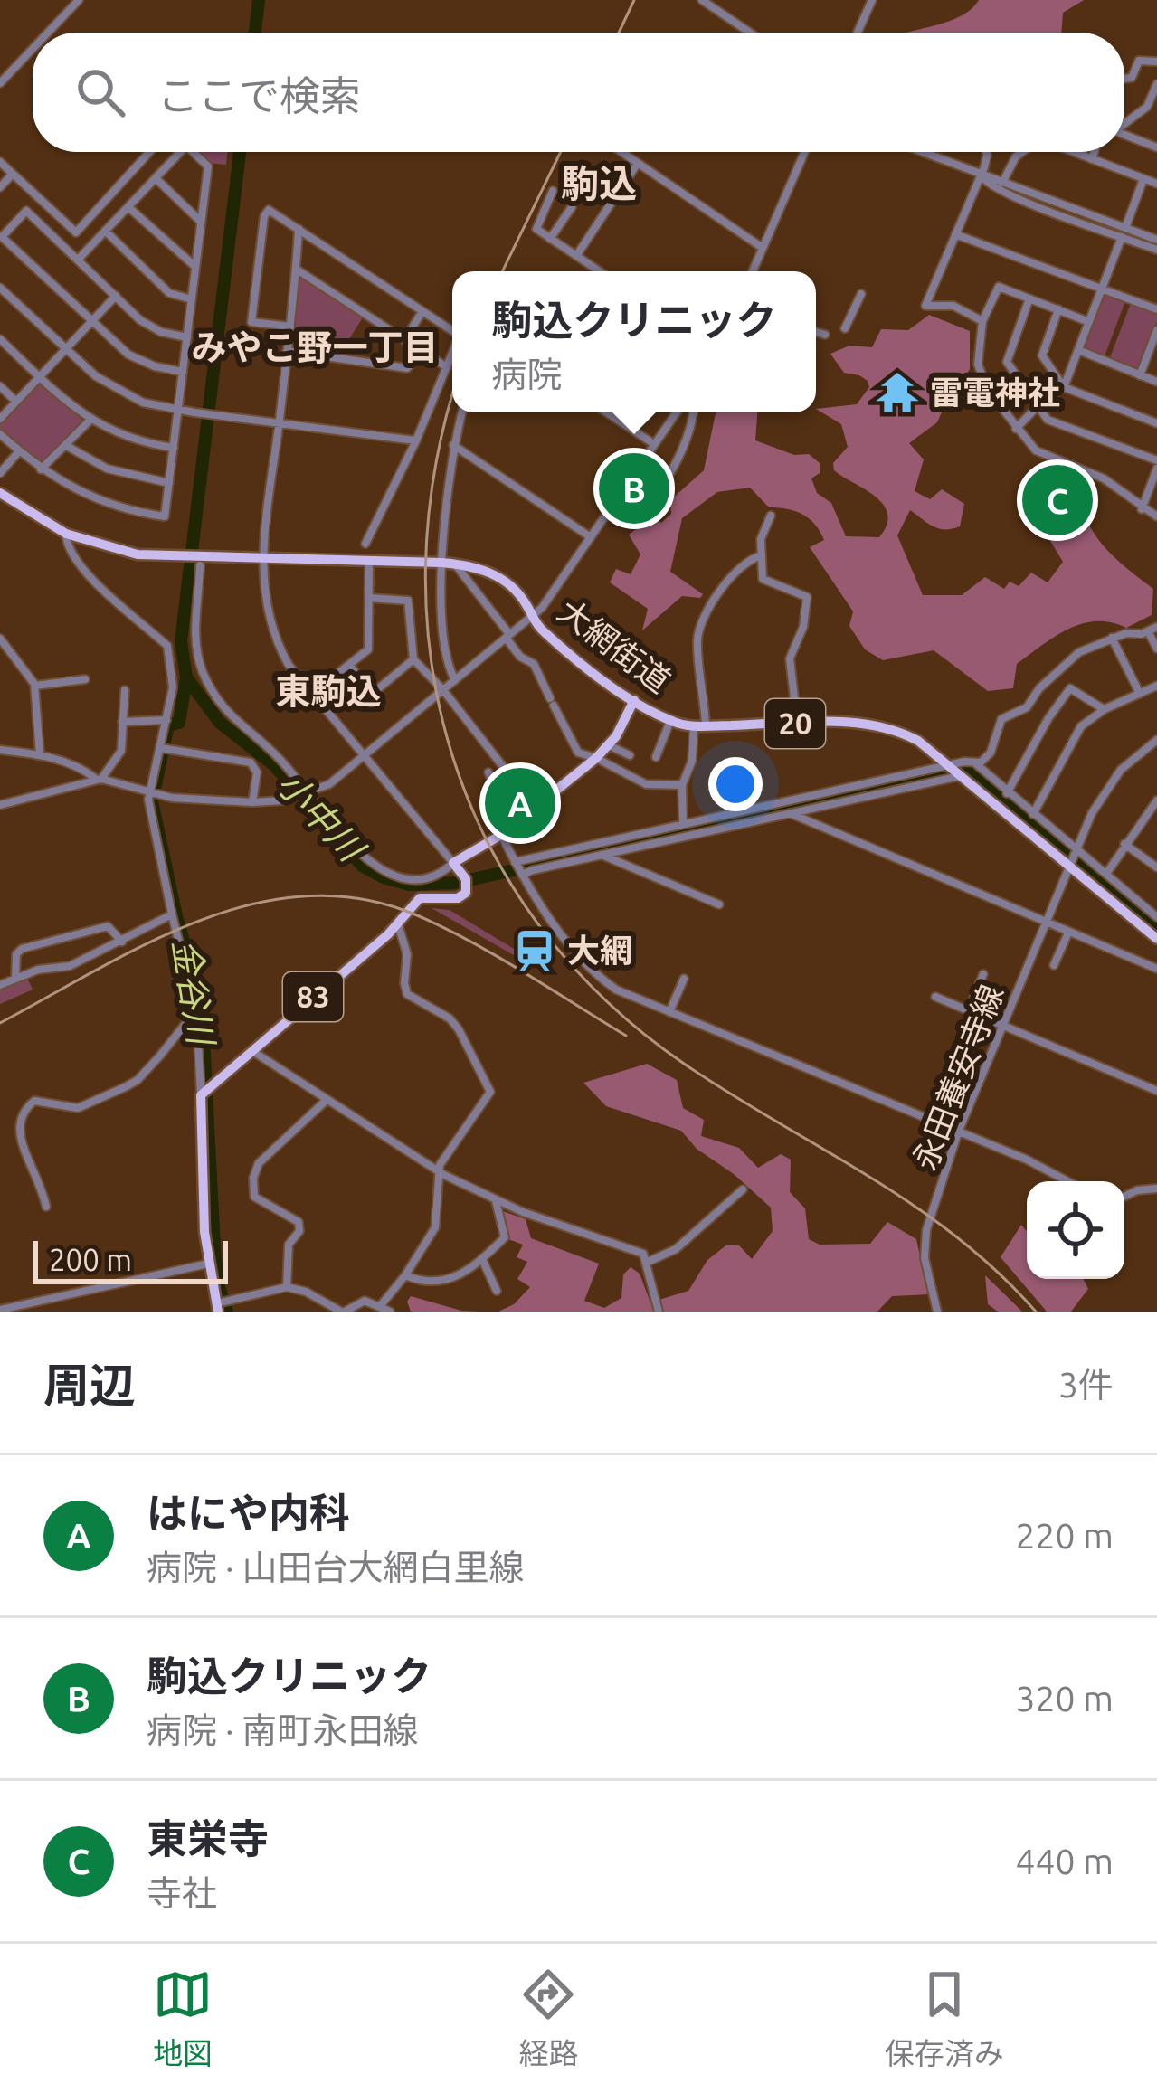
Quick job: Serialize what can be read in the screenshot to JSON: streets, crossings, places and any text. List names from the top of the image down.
{
  "streets": {
    "main road": ["大網街道", "20", "83"],
    "street": ["永田養安寺線"]
  },
  "crossings": [
    ["大網街道", "永田養安寺線"]
  ],
  "districts": ["駒込", "みやこ野一丁目", "東駒込"],
  "water": ["小中川", "金谷川"],
  "places": {
    "temple": ["雷電神社"],
    "station": ["大網"]
  },
  "scale_bar": "200 m",
  "page": {
    "search": "ここで検索",
    "popup": ["駒込クリニック", "病院"],
    "pins": ["B", "C", "A"],
    "scale": "200 m",
    "heading": ["周辺", "3件"],
    "list": [
      {
        "mark": "A",
        "name": "はにや内科",
        "note": "病院 · 山田台大網白里線",
        "value": "220 m"
      },
      {
        "mark": "B",
        "name": "駒込クリニック",
        "note": "病院 · 南町永田線",
        "value": "320 m"
      },
      {
        "mark": "C",
        "name": "東栄寺",
        "note": "寺社",
        "value": "440 m"
      }
    ],
    "nav": ["地図", "経路", "保存済み"]
  }
}
